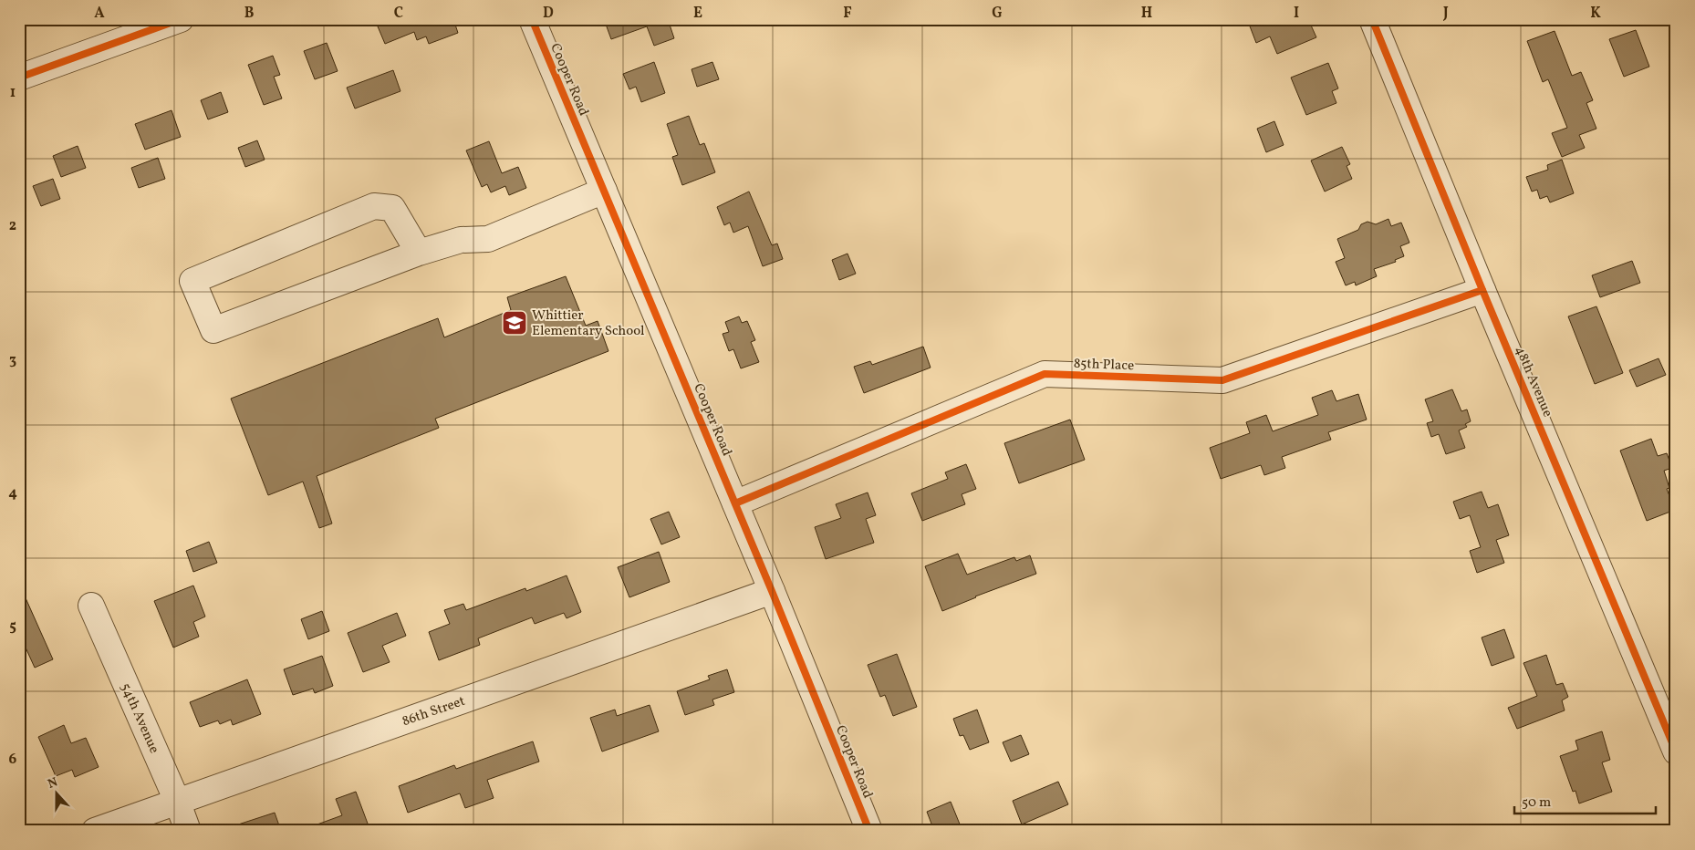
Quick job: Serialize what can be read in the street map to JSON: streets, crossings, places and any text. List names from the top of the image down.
{
  "streets": {
    "street": [
      "Cooper Road",
      "85th Place",
      "48th Avenue",
      "86th Street",
      "54th Avenue"
    ]
  },
  "crossings": [
    ["Cooper Road", "85th Place"],
    ["Cooper Road", "86th Street"],
    ["85th Place", "48th Avenue"],
    ["86th Street", "54th Avenue"]
  ],
  "places": {
    "school or university": ["Whittier Elementary School"]
  },
  "scale_bar": "50 m",
  "north": "top",
  "grid": {
    "columns": [
      "A",
      "B",
      "C",
      "D",
      "E",
      "F",
      "G",
      "H",
      "I",
      "J",
      "K"
    ],
    "rows": [
      "1",
      "2",
      "3",
      "4",
      "5",
      "6"
    ]
  }
}
